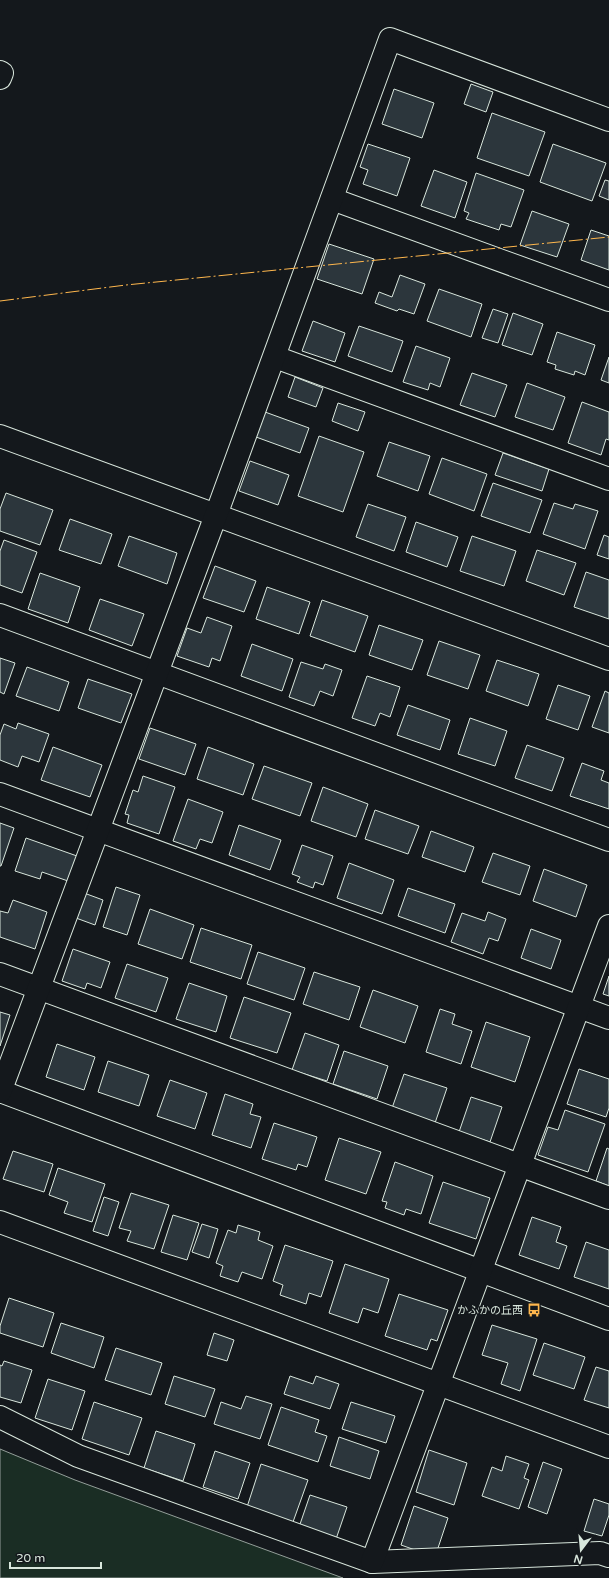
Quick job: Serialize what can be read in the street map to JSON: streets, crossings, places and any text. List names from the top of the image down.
{
  "places": {
    "bus stop": ["かふかの丘西"]
  },
  "scale_bar": "20 m",
  "north": "bottom"
}
